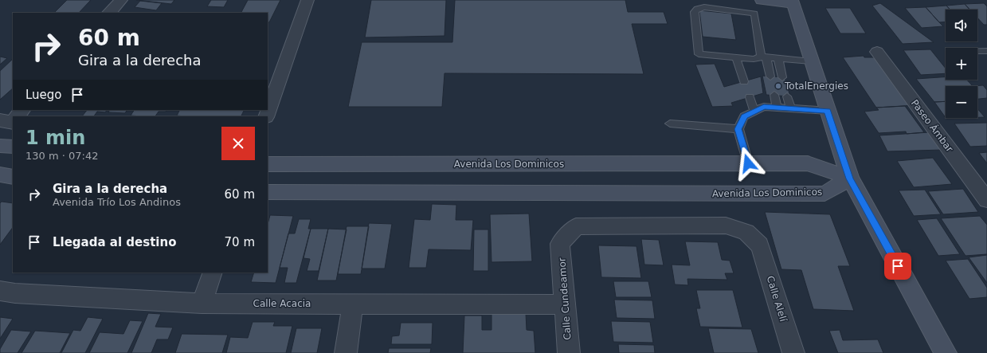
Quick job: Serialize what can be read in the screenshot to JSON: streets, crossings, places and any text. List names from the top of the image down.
{
  "streets": {
    "street": [
      "Paseo Ámbar",
      "Avenida Los Dominicos",
      "Calle Cundeamor",
      "Calle Alelí",
      "Calle Acacia"
    ]
  },
  "crossings": [
    ["Calle Cundeamor", "Calle Alelí"],
    ["Calle Cundeamor", "Calle Acacia"]
  ],
  "places": ["TotalEnergies"],
  "page": {
    "map_buttons": ["+", "−"],
    "turn": ["60 m", "Gira a la derecha"],
    "then": "Luego",
    "heading": ["1 min", "130 m · 07:42"],
    "list": [
      {
        "name": "Gira a la derecha",
        "note": "Avenida Trío Los Andinos",
        "value": "60 m"
      },
      {
        "name": "Llegada al destino",
        "value": "70 m"
      }
    ]
  }
}
